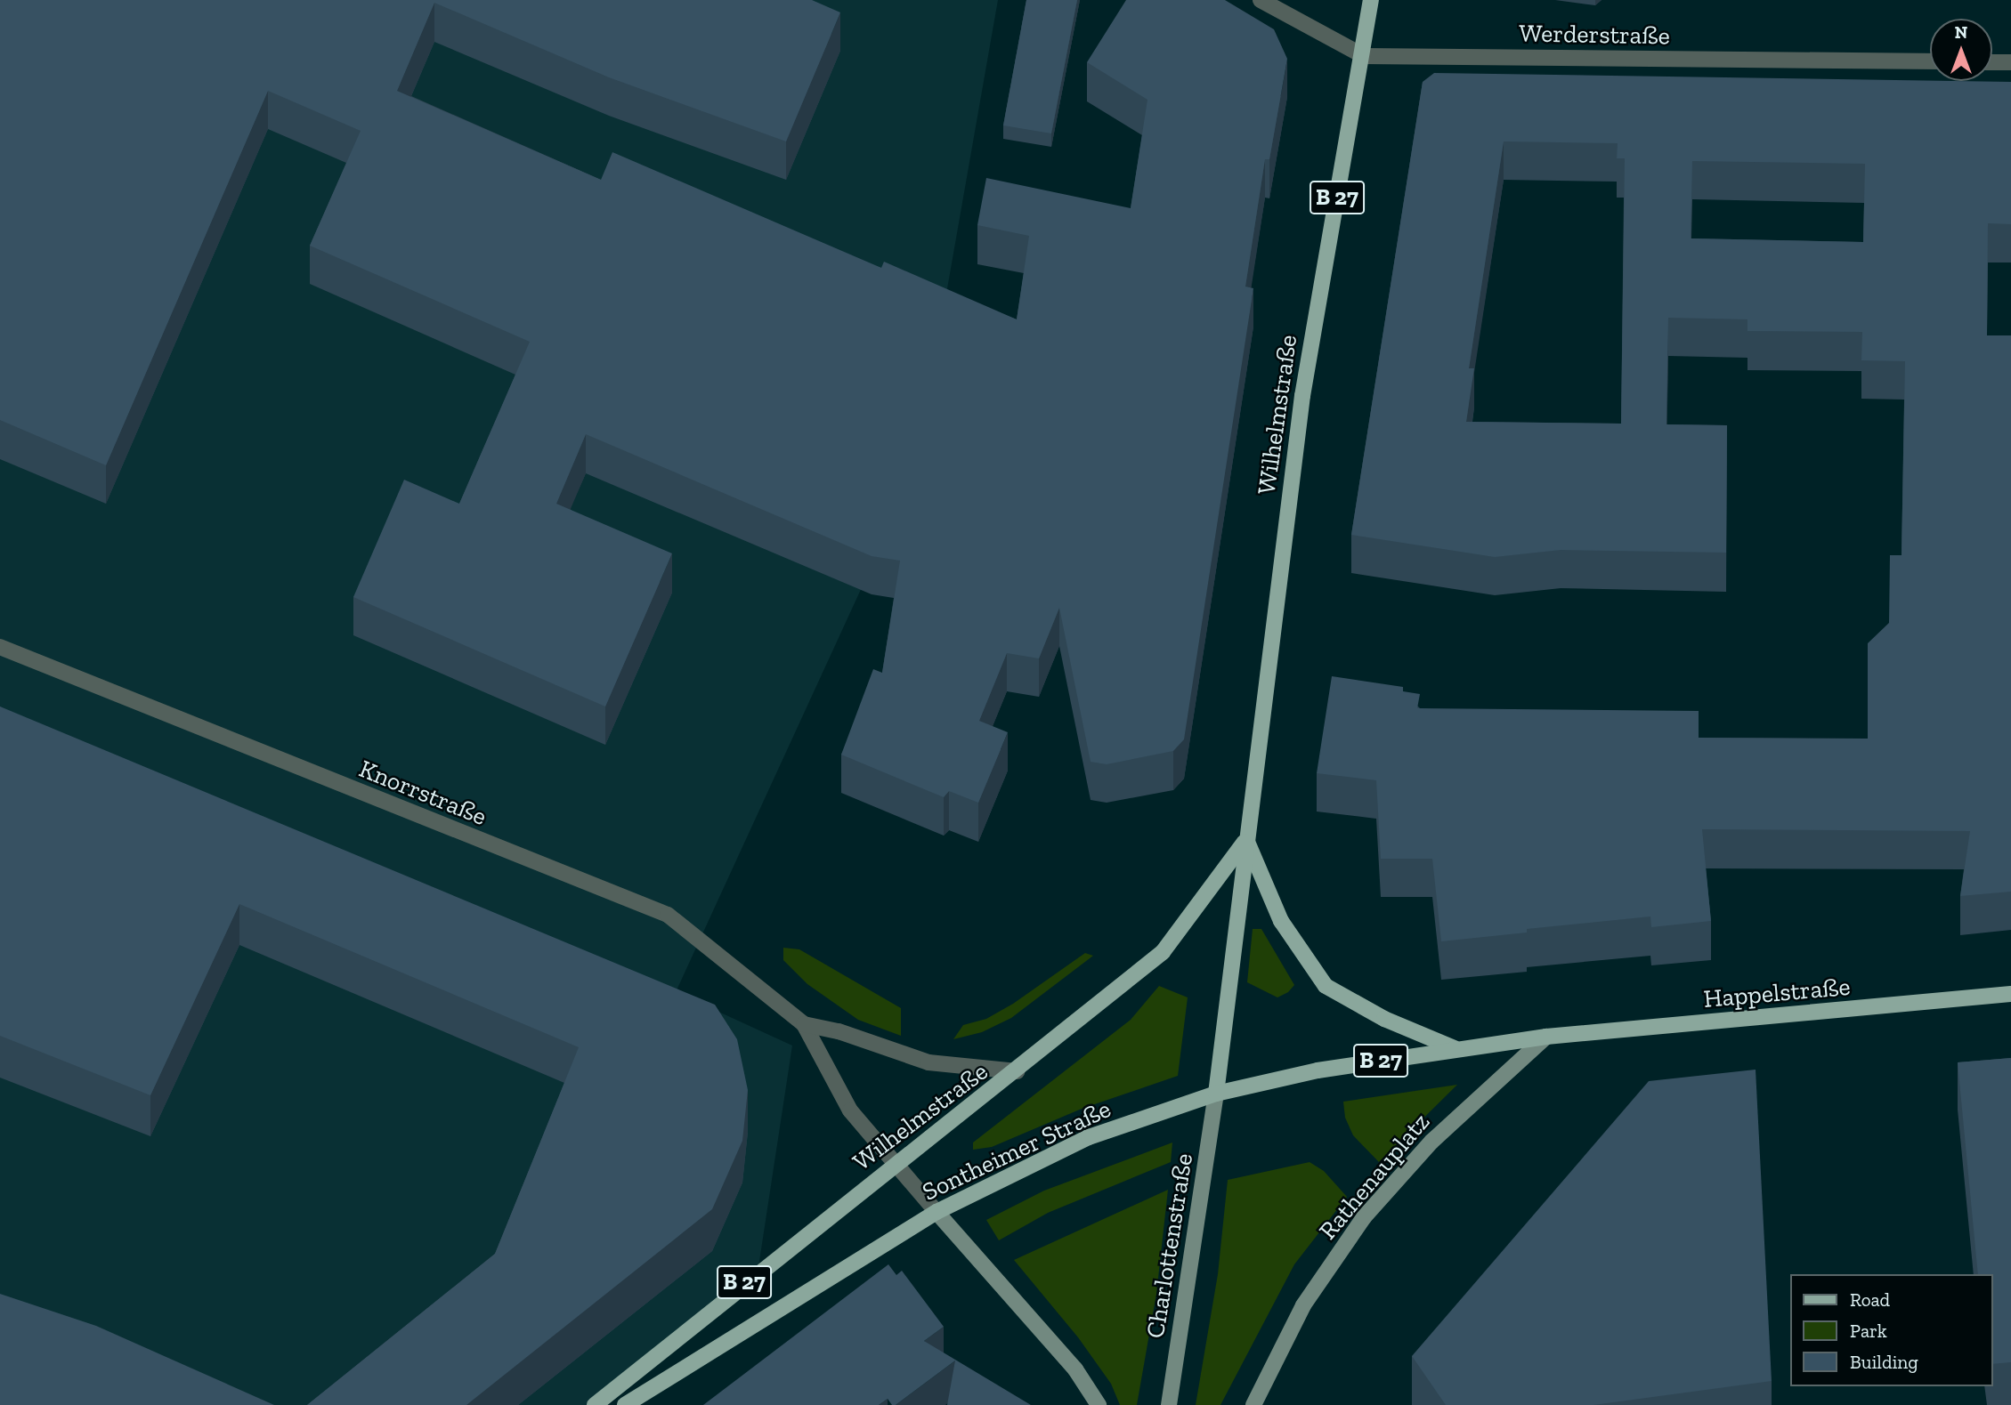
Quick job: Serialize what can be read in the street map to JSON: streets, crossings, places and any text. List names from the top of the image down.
{
  "streets": {
    "main road": [
      "B 27",
      "Wilhelmstraße",
      "Happelstraße",
      "Sontheimer Straße",
      "Rathenauplatz",
      "Charlottenstraße"
    ],
    "street": ["Werderstraße", "Knorrstraße"]
  },
  "crossings": [
    ["Werderstraße", "Wilhelmstraße"],
    ["Wilhelmstraße", "Knorrstraße"],
    ["Wilhelmstraße", "Sontheimer Straße"],
    ["Wilhelmstraße", "Charlottenstraße"],
    ["Knorrstraße", "Sontheimer Straße"],
    ["Happelstraße", "Sontheimer Straße"],
    ["Happelstraße", "Rathenauplatz"],
    ["Sontheimer Straße", "Rathenauplatz"],
    ["Sontheimer Straße", "Charlottenstraße"]
  ],
  "legend": ["Road", "Park", "Building"],
  "north": "top"
}
